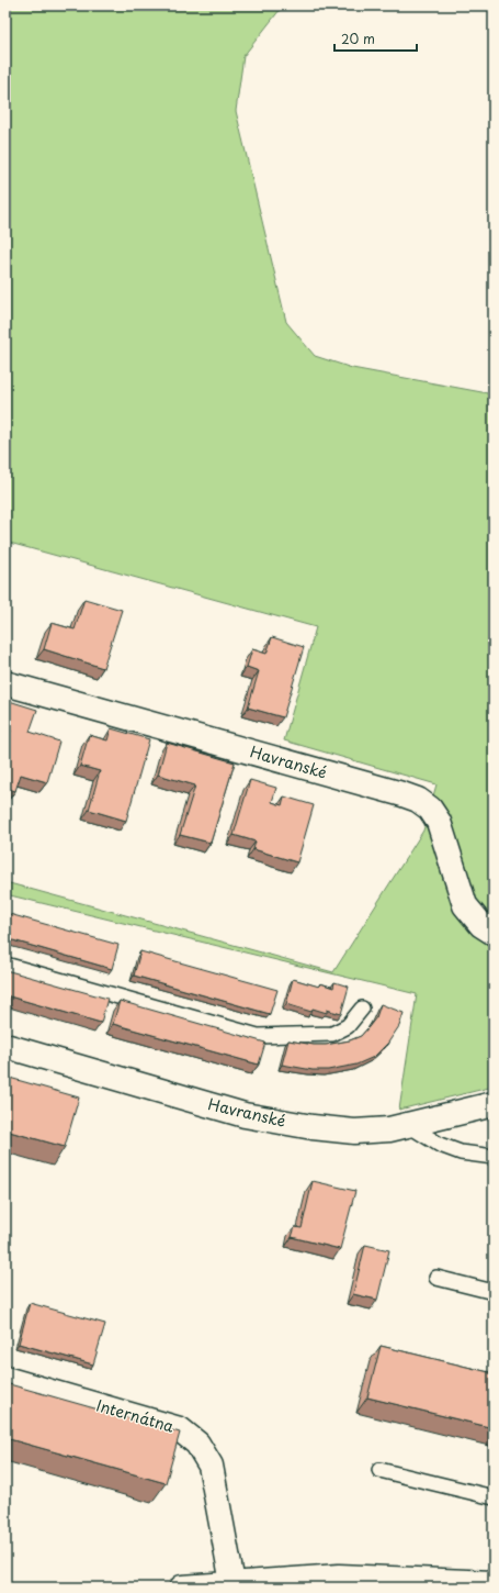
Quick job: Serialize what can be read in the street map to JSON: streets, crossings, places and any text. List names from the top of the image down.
{
  "streets": {
    "street": ["Havranské", "Internátna"]
  },
  "scale_bar": "20 m"
}
